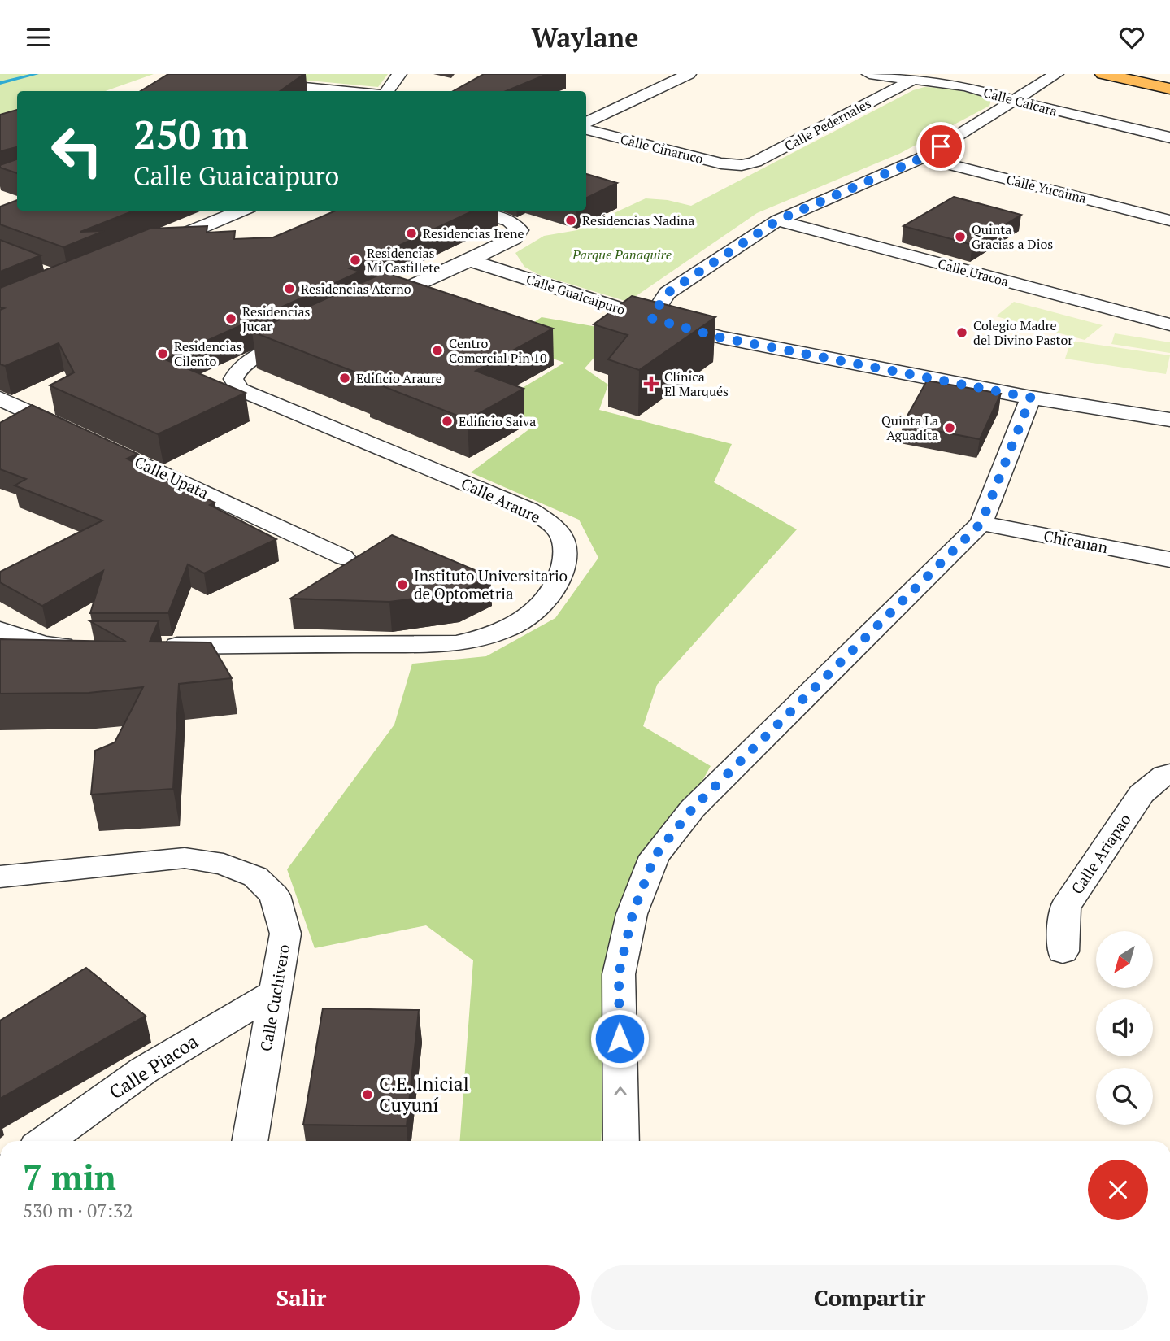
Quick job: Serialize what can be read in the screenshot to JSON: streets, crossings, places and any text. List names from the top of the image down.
{
  "streets": {
    "street": [
      "Calle Caicara",
      "Calle Pedernales",
      "Calle Cinaruco",
      "Calle Yucaima",
      "Calle Uracoa",
      "Calle Guaicaipuro",
      "Calle Upata",
      "Calle Araure",
      "Chicanan",
      "Calle Ariapao",
      "Calle Cuchivero",
      "Calle Piacoa"
    ]
  },
  "crossings": [
    ["Calle Caicara", "Calle Pedernales"],
    ["Calle Pedernales", "Calle Cinaruco"],
    ["Calle Cuchivero", "Calle Piacoa"]
  ],
  "parks": ["Parque Panaquire"],
  "places": {
    "other": [
      "Residencias Nadina",
      "Residencias Irene",
      "Quinta Gracias a Dios",
      "Residencias Mi Castillete",
      "Residencias Aterno",
      "Residencias Jucar",
      "Colegio Madre del Divino Pastor",
      "Centro Comercial Pin 10",
      "Residencias Cilento",
      "Edificio Araure",
      "Edificio Saiva",
      "Quinta La Aguadita",
      "Instituto Universitario de Optometria",
      "C.E. Inicial Cuyuní"
    ],
    "health": ["Clínica El Marqués"]
  },
  "north": "bottom left",
  "page": {
    "header": "Waylane",
    "turn": ["250 m", "Calle Guaicaipuro"],
    "heading": ["7 min", "530 m · 07:32"],
    "buttons": ["Salir", "Compartir"]
  }
}
